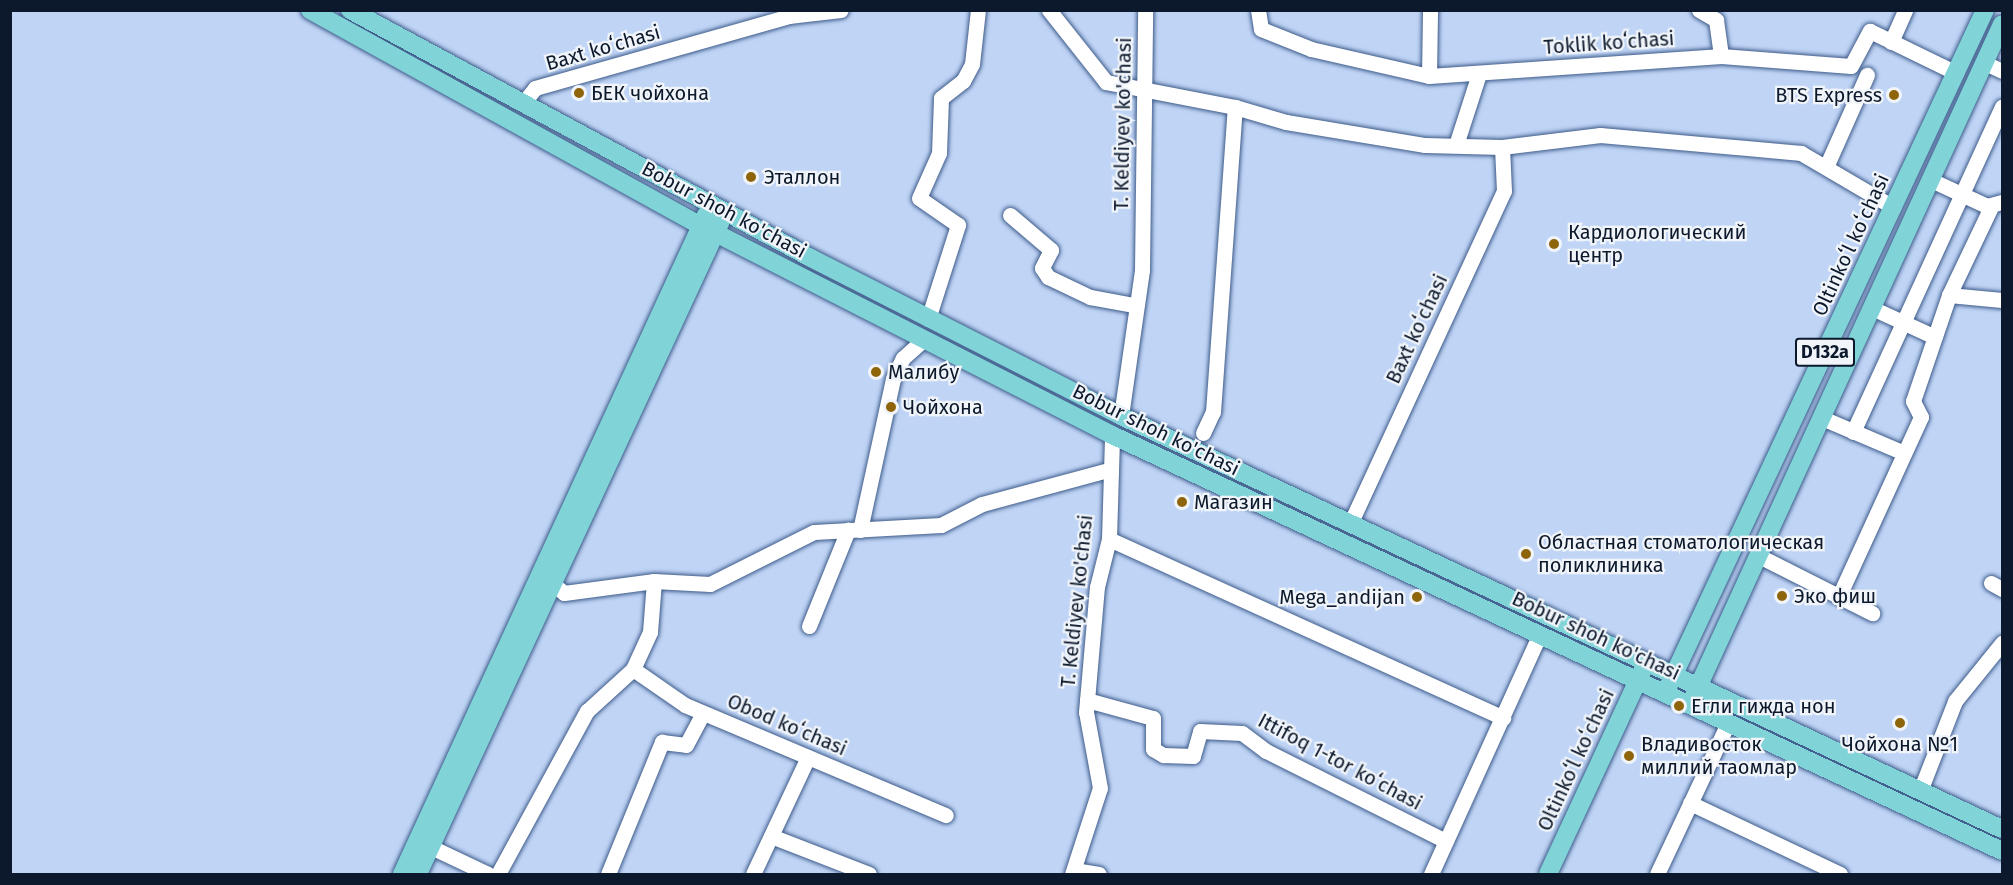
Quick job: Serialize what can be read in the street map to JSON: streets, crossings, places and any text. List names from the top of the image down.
{
  "streets": {
    "main road": ["Bobur shoh ko'chasi", "Oltinkoʻl koʻchasi", "D132a"],
    "street": [
      "Toklik koʻchasi",
      "Baxt koʻchasi",
      "T. Keldiyev ko'chasi",
      "Obod koʻchasi",
      "Ittifoq 1-tor koʻchasi"
    ]
  },
  "crossings": [
    ["Baxt koʻchasi", "Bobur shoh ko'chasi"],
    ["T. Keldiyev ko'chasi", "Bobur shoh ko'chasi"],
    ["T. Keldiyev ko'chasi", "Ittifoq 1-tor koʻchasi"],
    ["Bobur shoh ko'chasi", "Oltinkoʻl koʻchasi"],
    ["Bobur shoh ko'chasi", "D132a"]
  ],
  "places": [
    "БЕК чойхона",
    "BTS Express",
    "Эталлон",
    "Кардиологический центр",
    "Малибу",
    "Чойхона",
    "Магазин",
    "Областная стоматологическая поликлиника",
    "Эко фиш",
    "Mega_andijan",
    "Егли гижда нон",
    "Чойхона №1",
    "Владивосток миллий таомлар"
  ]
}
